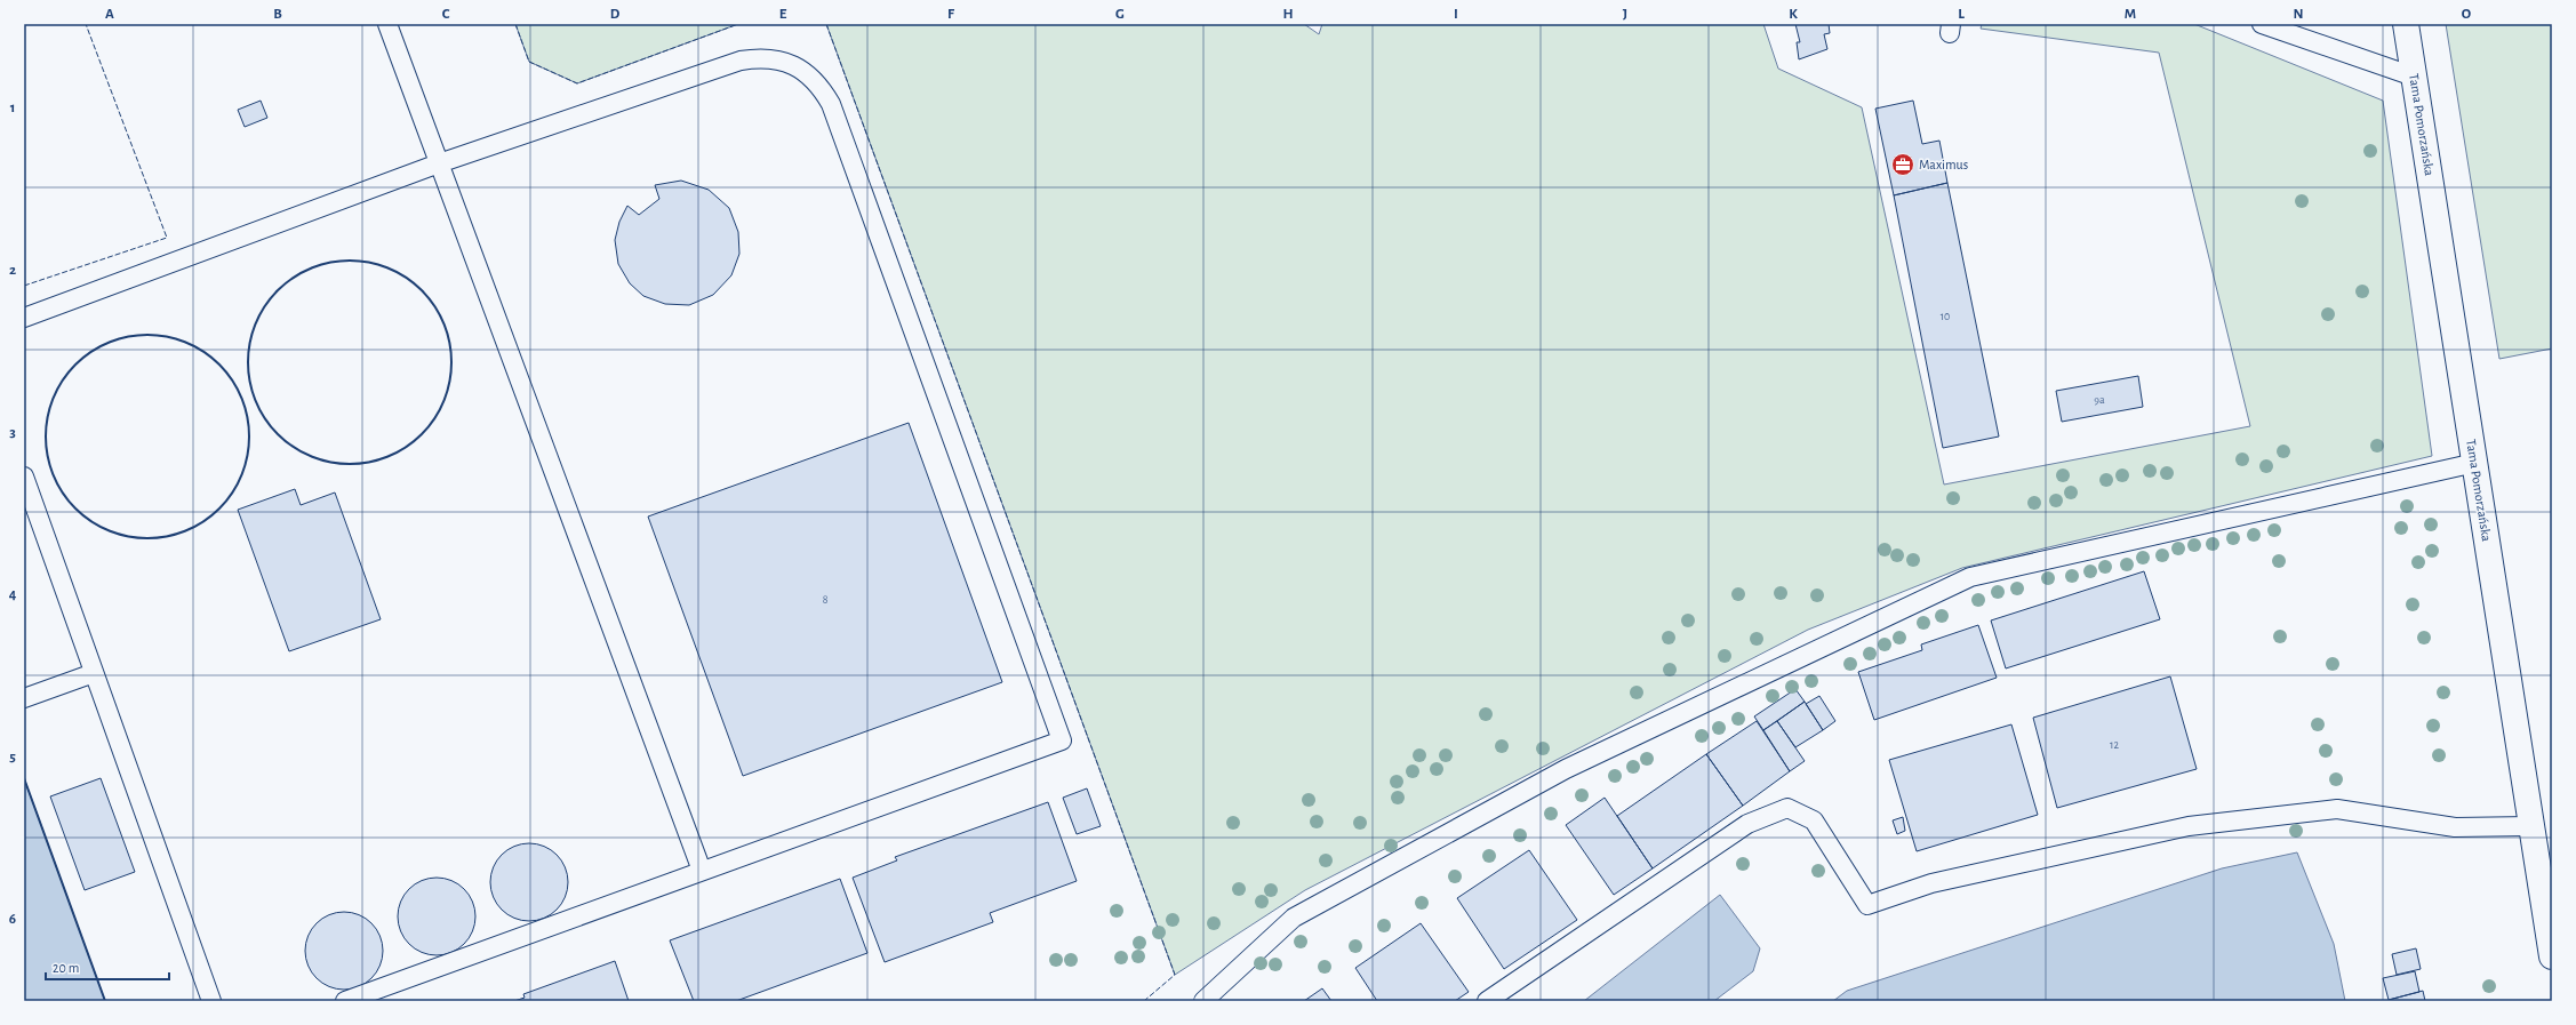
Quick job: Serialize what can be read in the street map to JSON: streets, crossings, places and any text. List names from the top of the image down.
{
  "streets": {
    "street": ["Tama Pomorzańska"]
  },
  "places": {
    "office": ["Maximus"]
  },
  "house_numbers": [
    "10",
    "9a",
    "8",
    "12"
  ],
  "scale_bar": "20 m",
  "grid": {
    "columns": [
      "A",
      "B",
      "C",
      "D",
      "E",
      "F",
      "G",
      "H",
      "I",
      "J",
      "K",
      "L",
      "M",
      "N",
      "O"
    ],
    "rows": [
      "1",
      "2",
      "3",
      "4",
      "5",
      "6"
    ]
  }
}
